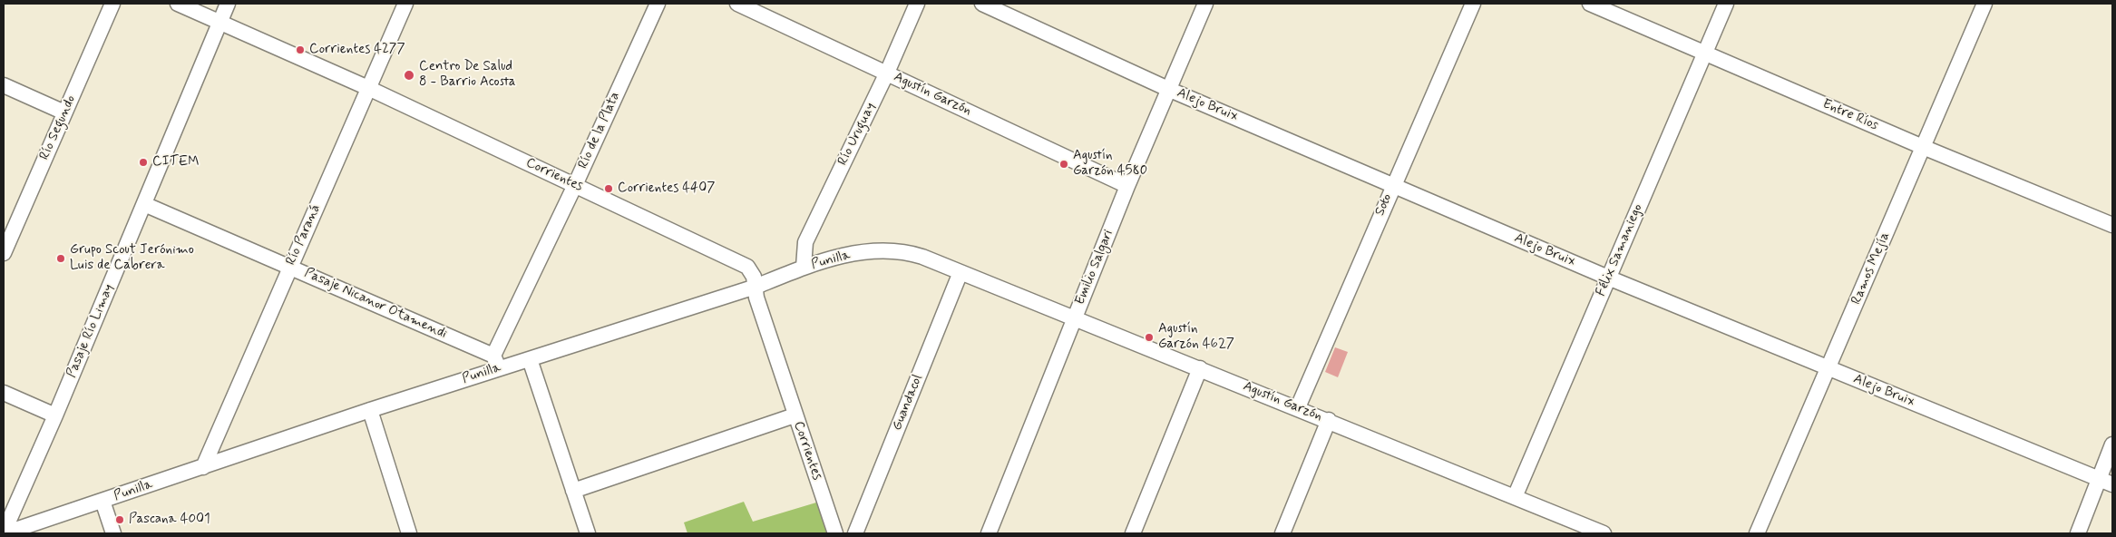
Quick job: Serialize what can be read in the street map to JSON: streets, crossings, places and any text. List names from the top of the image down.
{
  "streets": {
    "street": [
      "Agustín Garzón",
      "Alejo Bruix",
      "Entre Ríos",
      "Río Segundo",
      "Río de la Plata",
      "Río Uruguay",
      "Corrientes",
      "Soto",
      "Río Paraná",
      "Félix Samaniego",
      "Punilla",
      "Emilio Salgari",
      "Ramos Mejía",
      "Pasaje Nicanor Otamendi",
      "Pasaje Río Limay",
      "Guandacol"
    ]
  },
  "crossings": [
    ["Agustín Garzón", "Río Uruguay"],
    ["Agustín Garzón", "Soto"],
    ["Agustín Garzón", "Félix Samaniego"],
    ["Agustín Garzón", "Punilla"],
    ["Agustín Garzón", "Emilio Salgari"],
    ["Agustín Garzón", "Guandacol"],
    ["Alejo Bruix", "Soto"],
    ["Alejo Bruix", "Félix Samaniego"],
    ["Alejo Bruix", "Emilio Salgari"],
    ["Alejo Bruix", "Ramos Mejía"],
    ["Entre Ríos", "Félix Samaniego"],
    ["Entre Ríos", "Ramos Mejía"],
    ["Río de la Plata", "Corrientes"],
    ["Río de la Plata", "Punilla"],
    ["Río de la Plata", "Pasaje Nicanor Otamendi"],
    ["Río Uruguay", "Punilla"],
    ["Corrientes", "Río Paraná"],
    ["Corrientes", "Punilla"],
    ["Corrientes", "Pasaje Río Limay"],
    ["Río Paraná", "Punilla"],
    ["Río Paraná", "Pasaje Nicanor Otamendi"],
    ["Punilla", "Pasaje Nicanor Otamendi"],
    ["Punilla", "Pasaje Río Limay"],
    ["Punilla", "Guandacol"],
    ["Pasaje Nicanor Otamendi", "Pasaje Río Limay"]
  ],
  "places": [
    "Corrientes 4277",
    "Centro De Salud 8 - Barrio Acosta",
    "CITEM",
    "Agustín Garzón 4580",
    "Corrientes 4407",
    "Grupo Scout Jerónimo Luis de Cabrera",
    "Agustín Garzón 4627",
    "Pascana 4001"
  ]
}
